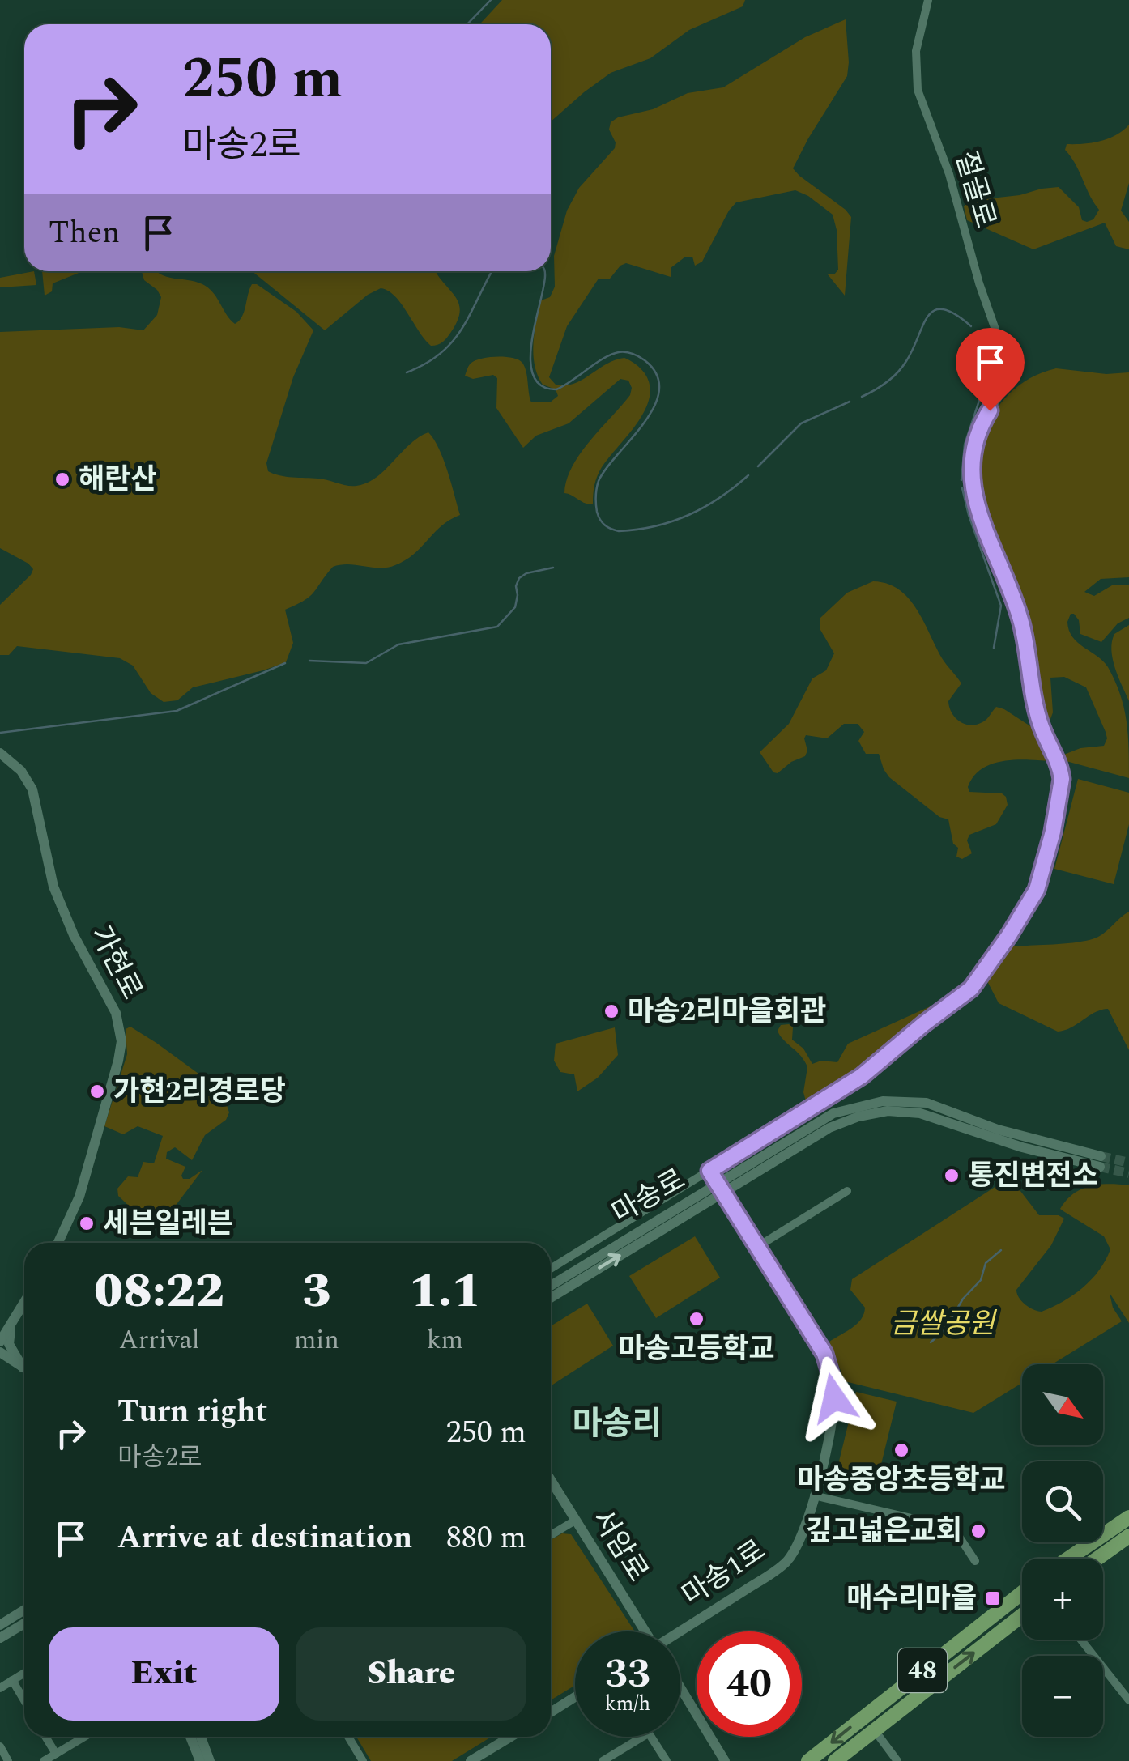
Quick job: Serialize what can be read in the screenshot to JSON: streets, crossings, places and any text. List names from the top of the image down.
{
  "streets": {
    "main road": ["48"],
    "street": [
      "절골로",
      "가현로",
      "마송로",
      "서암로",
      "마송1로"
    ]
  },
  "crossings": [
    ["절골로", "마송1로"],
    ["마송로", "마송1로"]
  ],
  "districts": ["마송리"],
  "parks": ["금쌀공원"],
  "places": {
    "other": [
      "해란산",
      "마송2리마을회관",
      "가현2리경로당",
      "통진변전소",
      "세븐일레븐",
      "마송고등학교",
      "마송중앙초등학교",
      "깊고넓은교회"
    ],
    "transit": ["매수리마을"]
  },
  "north": "bottom right",
  "page": {
    "turn": ["250 m", "마송2로"],
    "then": "Then",
    "eta": [
      "08:22",
      "Arrival",
      "3",
      "min",
      "1.1",
      "km"
    ],
    "map_buttons": ["+", "−"],
    "list": [
      {
        "name": "Turn right",
        "note": "마송2로",
        "value": "250 m"
      },
      {
        "name": "Arrive at destination",
        "value": "880 m"
      }
    ],
    "buttons": ["Exit", "Share"],
    "speed": "33 km/h",
    "limit": "40"
  }
}
